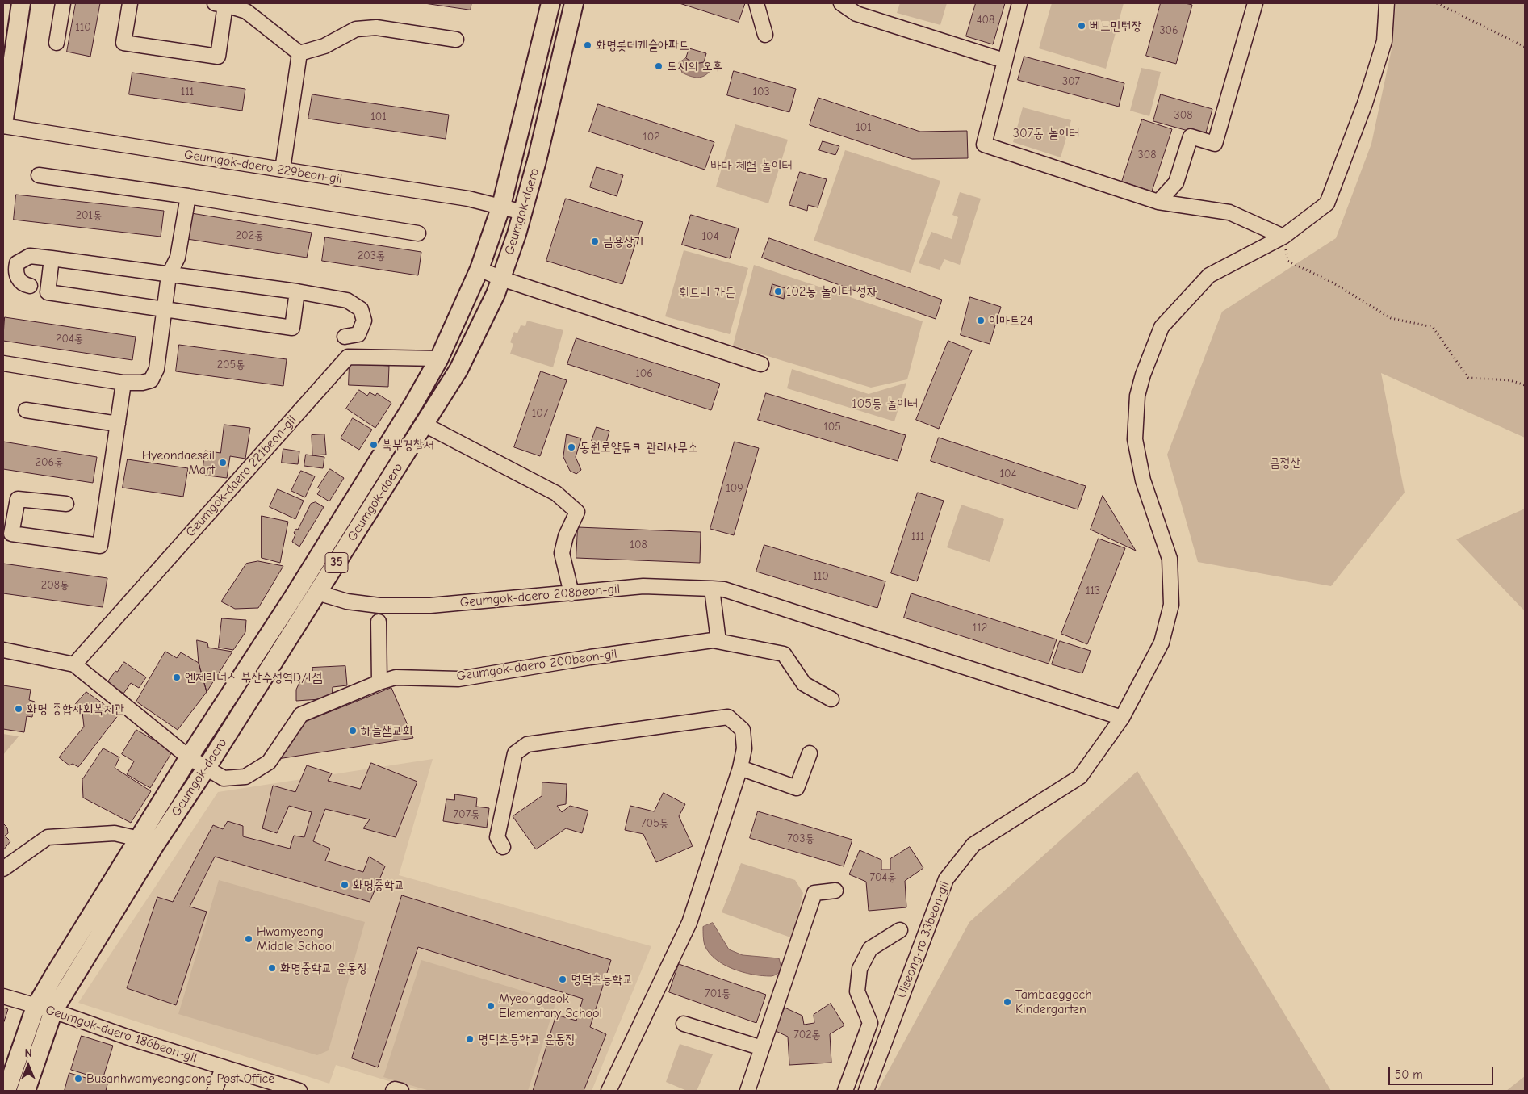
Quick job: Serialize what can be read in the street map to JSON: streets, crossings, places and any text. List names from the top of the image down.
{
  "streets": {
    "main road": ["Geumgok-daero", "35"],
    "street": [
      "Geumgok-daero 229beon-gil",
      "Geumgok-daero 221beon-gil",
      "Geumgok-daero 208beon-gil",
      "Geumgok-daero 200beon-gil",
      "Uiseong-ro 33beon-gil",
      "Geumgok-daero 186beon-gil"
    ]
  },
  "crossings": [
    ["Geumgok-daero 229beon-gil", "Geumgok-daero"],
    ["Geumgok-daero", "Geumgok-daero 221beon-gil"],
    ["Geumgok-daero", "Geumgok-daero 208beon-gil"],
    ["Geumgok-daero", "Geumgok-daero 200beon-gil"],
    ["Geumgok-daero", "Geumgok-daero 186beon-gil"],
    ["Geumgok-daero 221beon-gil", "Geumgok-daero 200beon-gil"],
    ["Geumgok-daero 208beon-gil", "Uiseong-ro 33beon-gil"]
  ],
  "parks": [
    "307동 놀이터",
    "바다 체험 놀이터",
    "휘트니 가든",
    "105동 놀이터",
    "금정산"
  ],
  "places": [
    "베드민턴장",
    "화명롯데캐슬아파트",
    "도시의 오후",
    "금용상가",
    "102동 놀이터 정자",
    "이마트24",
    "북부경찰서",
    "동원로얄듀크 관리사무소",
    "Hyeondaeseil Mart",
    "엔제리너스 부산수정역D/I점",
    "화명 종합사회복지관",
    "하늘샘교회",
    "화명중학교",
    "Hwamyeong Middle School",
    "화명중학교 운동장",
    "명덕초등학교",
    "Tambaeggoch Kindergarten",
    "Myeongdeok Elementary School",
    "명덕초등학교 운동장",
    "Busanhwamyeongdong Post Office"
  ],
  "house_numbers": [
    "408",
    "110",
    "306",
    "307",
    "111",
    "103",
    "308",
    "101",
    "101",
    "102",
    "308",
    "201동",
    "202동",
    "104",
    "203동",
    "204동",
    "205동",
    "106",
    "107",
    "105",
    "206동",
    "104",
    "109",
    "111",
    "108",
    "110",
    "208동",
    "113",
    "112",
    "707동",
    "705동",
    "703동",
    "704동",
    "701동",
    "702동"
  ],
  "scale_bar": "50 m",
  "north": "top"
}
